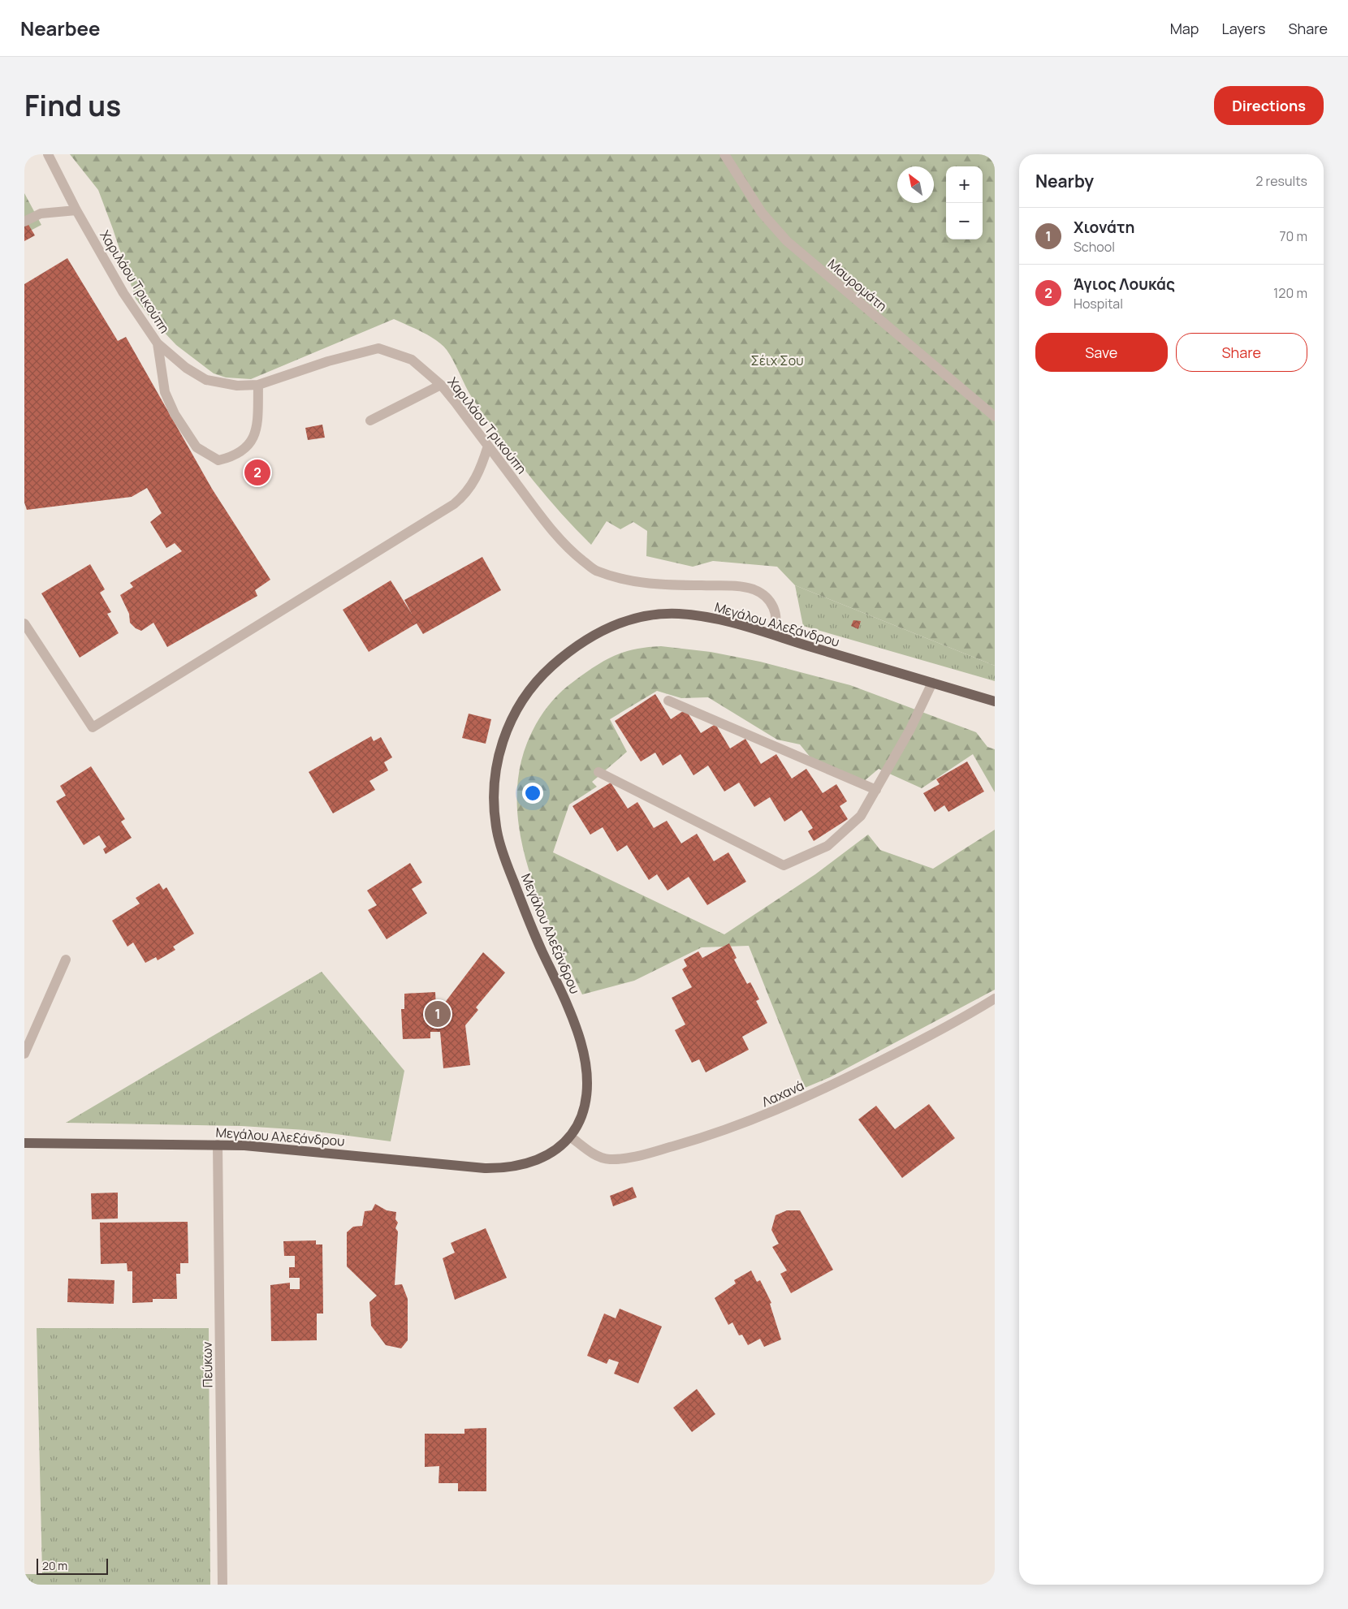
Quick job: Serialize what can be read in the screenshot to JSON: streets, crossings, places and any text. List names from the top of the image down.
{
  "streets": {
    "main road": ["Μεγάλου Αλεξάνδρου"],
    "street": [
      "Χαριλάου Τρικούπη",
      "Μαυρομάτη",
      "Λαχανά",
      "Πεύκων"
    ]
  },
  "crossings": [
    ["Χαριλάου Τρικούπη", "Μεγάλου Αλεξάνδρου"],
    ["Μεγάλου Αλεξάνδρου", "Λαχανά"],
    ["Μεγάλου Αλεξάνδρου", "Πεύκων"]
  ],
  "parks": ["Σέιχ Σου"],
  "scale_bar": "20 m",
  "north": "top left",
  "page": {
    "header": "Nearbee",
    "nav": ["Map", "Layers", "Share"],
    "title": "Find us",
    "buttons": [
      "Directions",
      ["Save", "Share"]
    ],
    "heading": ["Nearby", "2 results"],
    "map_buttons": ["+", "−"],
    "list": [
      {
        "mark": "1",
        "name": "Χιονάτη",
        "note": "School",
        "value": "70 m"
      },
      {
        "mark": "2",
        "name": "Άγιος Λουκάς",
        "note": "Hospital",
        "value": "120 m"
      }
    ],
    "pins": ["2", "1"],
    "scale": "20 m"
  }
}
